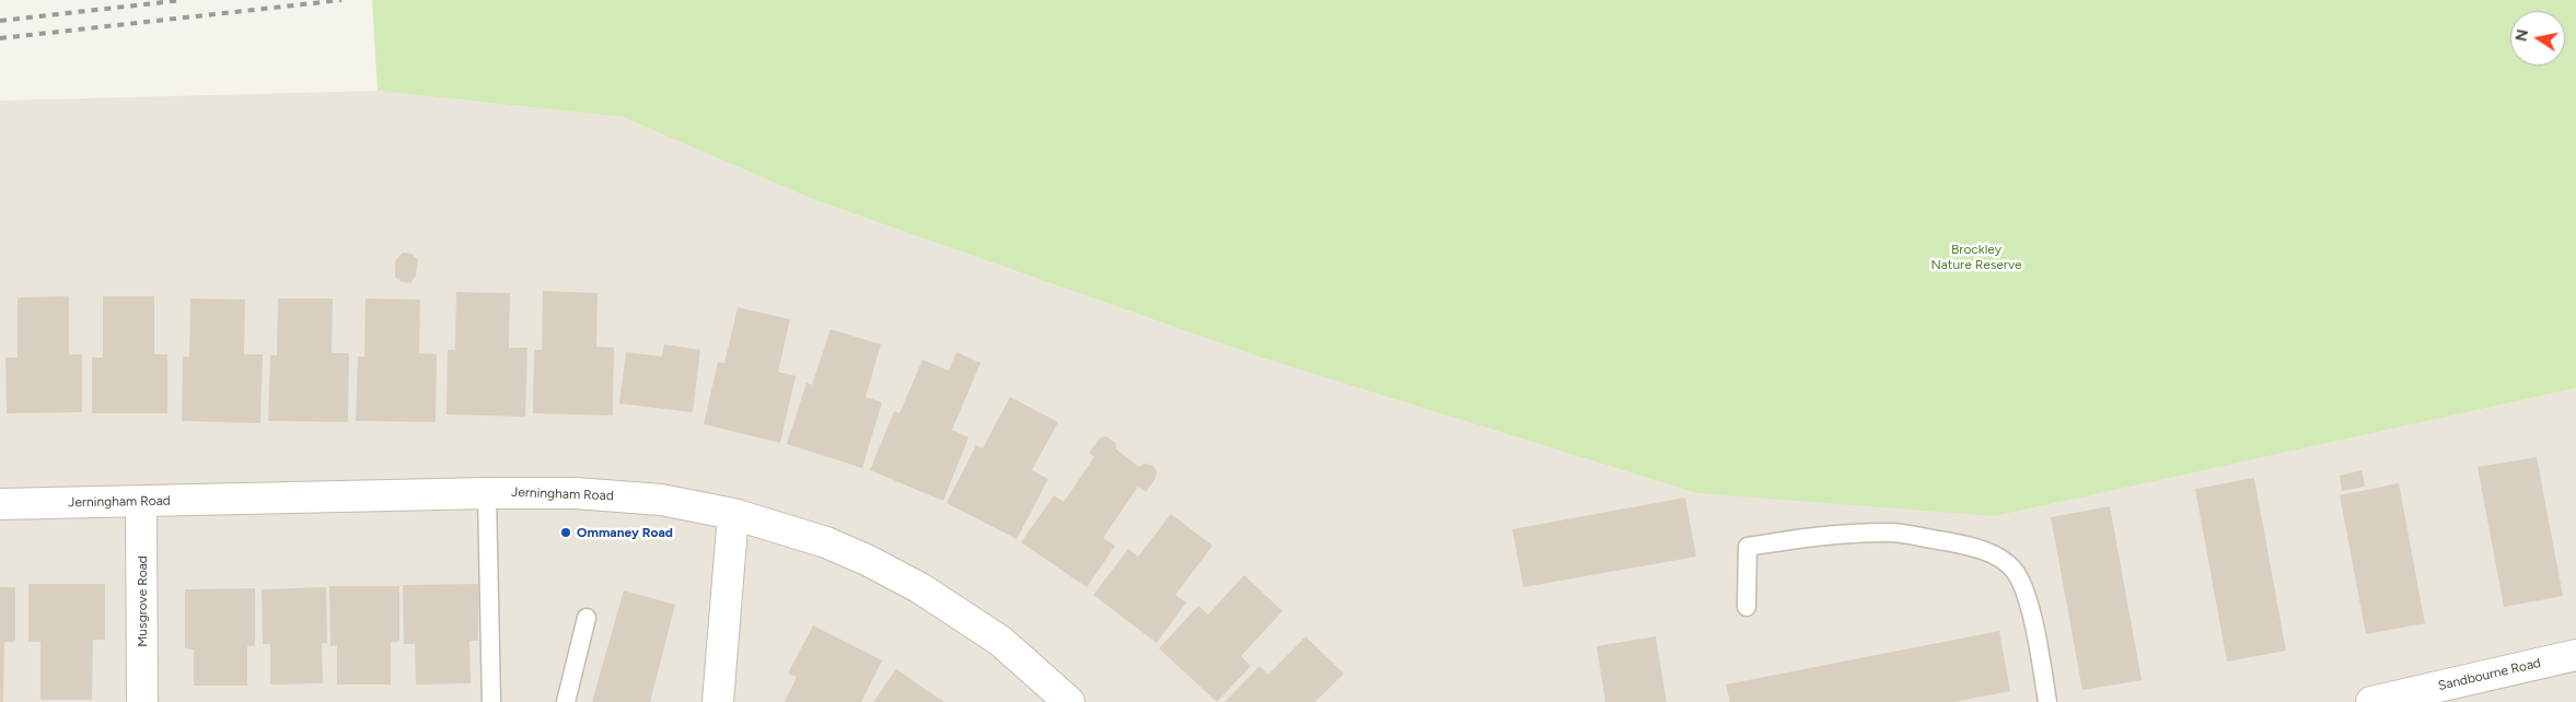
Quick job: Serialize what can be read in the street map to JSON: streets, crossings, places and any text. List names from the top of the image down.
{
  "streets": {
    "street": ["Jerningham Road", "Musgrove Road", "Sandbourne Road"]
  },
  "crossings": [
    ["Jerningham Road", "Musgrove Road"]
  ],
  "parks": ["Brockley Nature Reserve"],
  "places": ["Ommaney Road"],
  "north": "left"
}
